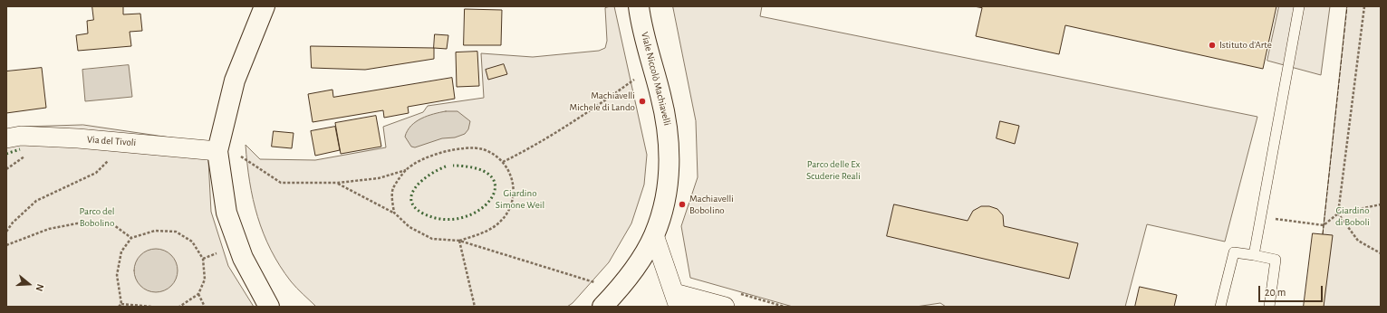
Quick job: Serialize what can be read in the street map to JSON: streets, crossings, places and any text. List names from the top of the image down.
{
  "streets": {
    "main road": ["Viale Niccolò Machiavelli"],
    "street": ["Via del Tivoli"]
  },
  "parks": [
    "Parco delle Ex Scuderie Reali",
    "Giardino Simone Weil",
    "Giardino di Boboli",
    "Parco del Bobolino"
  ],
  "places": ["Istituto d'Arte", "Machiavelli Michele di Lando", "Machiavelli Bobolino"],
  "scale_bar": "20 m",
  "north": "right"
}
